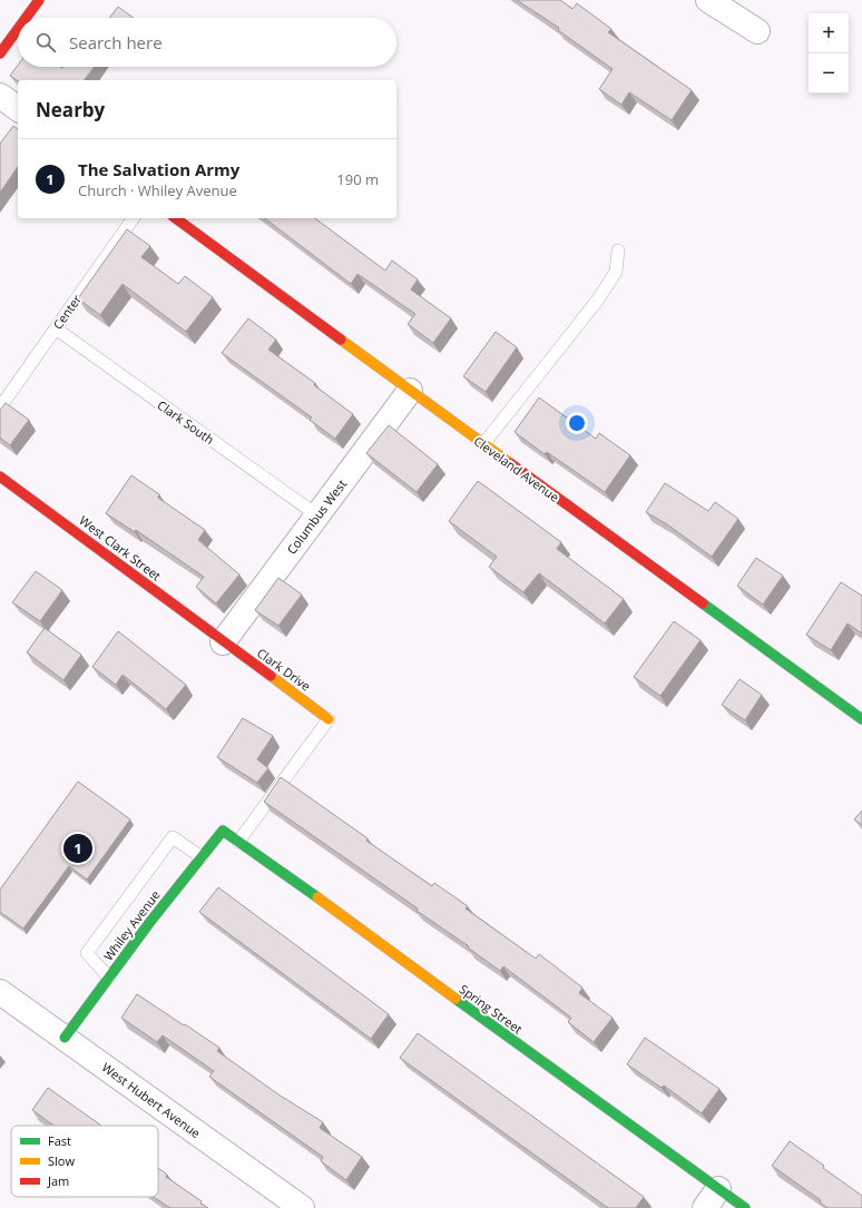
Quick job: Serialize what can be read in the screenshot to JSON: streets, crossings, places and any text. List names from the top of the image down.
{
  "streets": {
    "street": [
      "Cleveland Avenue",
      "Columbus West",
      "West Clark Street",
      "Clark Drive",
      "Whiley Avenue",
      "Spring Street",
      "West Hubert Avenue"
    ],
    "lane": ["Center", "Clark South"]
  },
  "crossings": [
    ["Center", "Clark South"],
    ["Clark South", "Columbus West"],
    ["Cleveland Avenue", "Columbus West"],
    ["Columbus West", "West Clark Street"],
    ["Columbus West", "Clark Drive"],
    ["West Clark Street", "Clark Drive"],
    ["Whiley Avenue", "Spring Street"],
    ["Whiley Avenue", "West Hubert Avenue"]
  ],
  "legend": ["Fast", "Slow", "Jam"],
  "page": {
    "map_buttons": ["+", "−"],
    "search": "Search here",
    "heading": "Nearby",
    "list": [
      {
        "mark": "1",
        "name": "The Salvation Army",
        "note": "Church · Whiley Avenue",
        "value": "190 m"
      }
    ],
    "pins": "1"
  }
}
